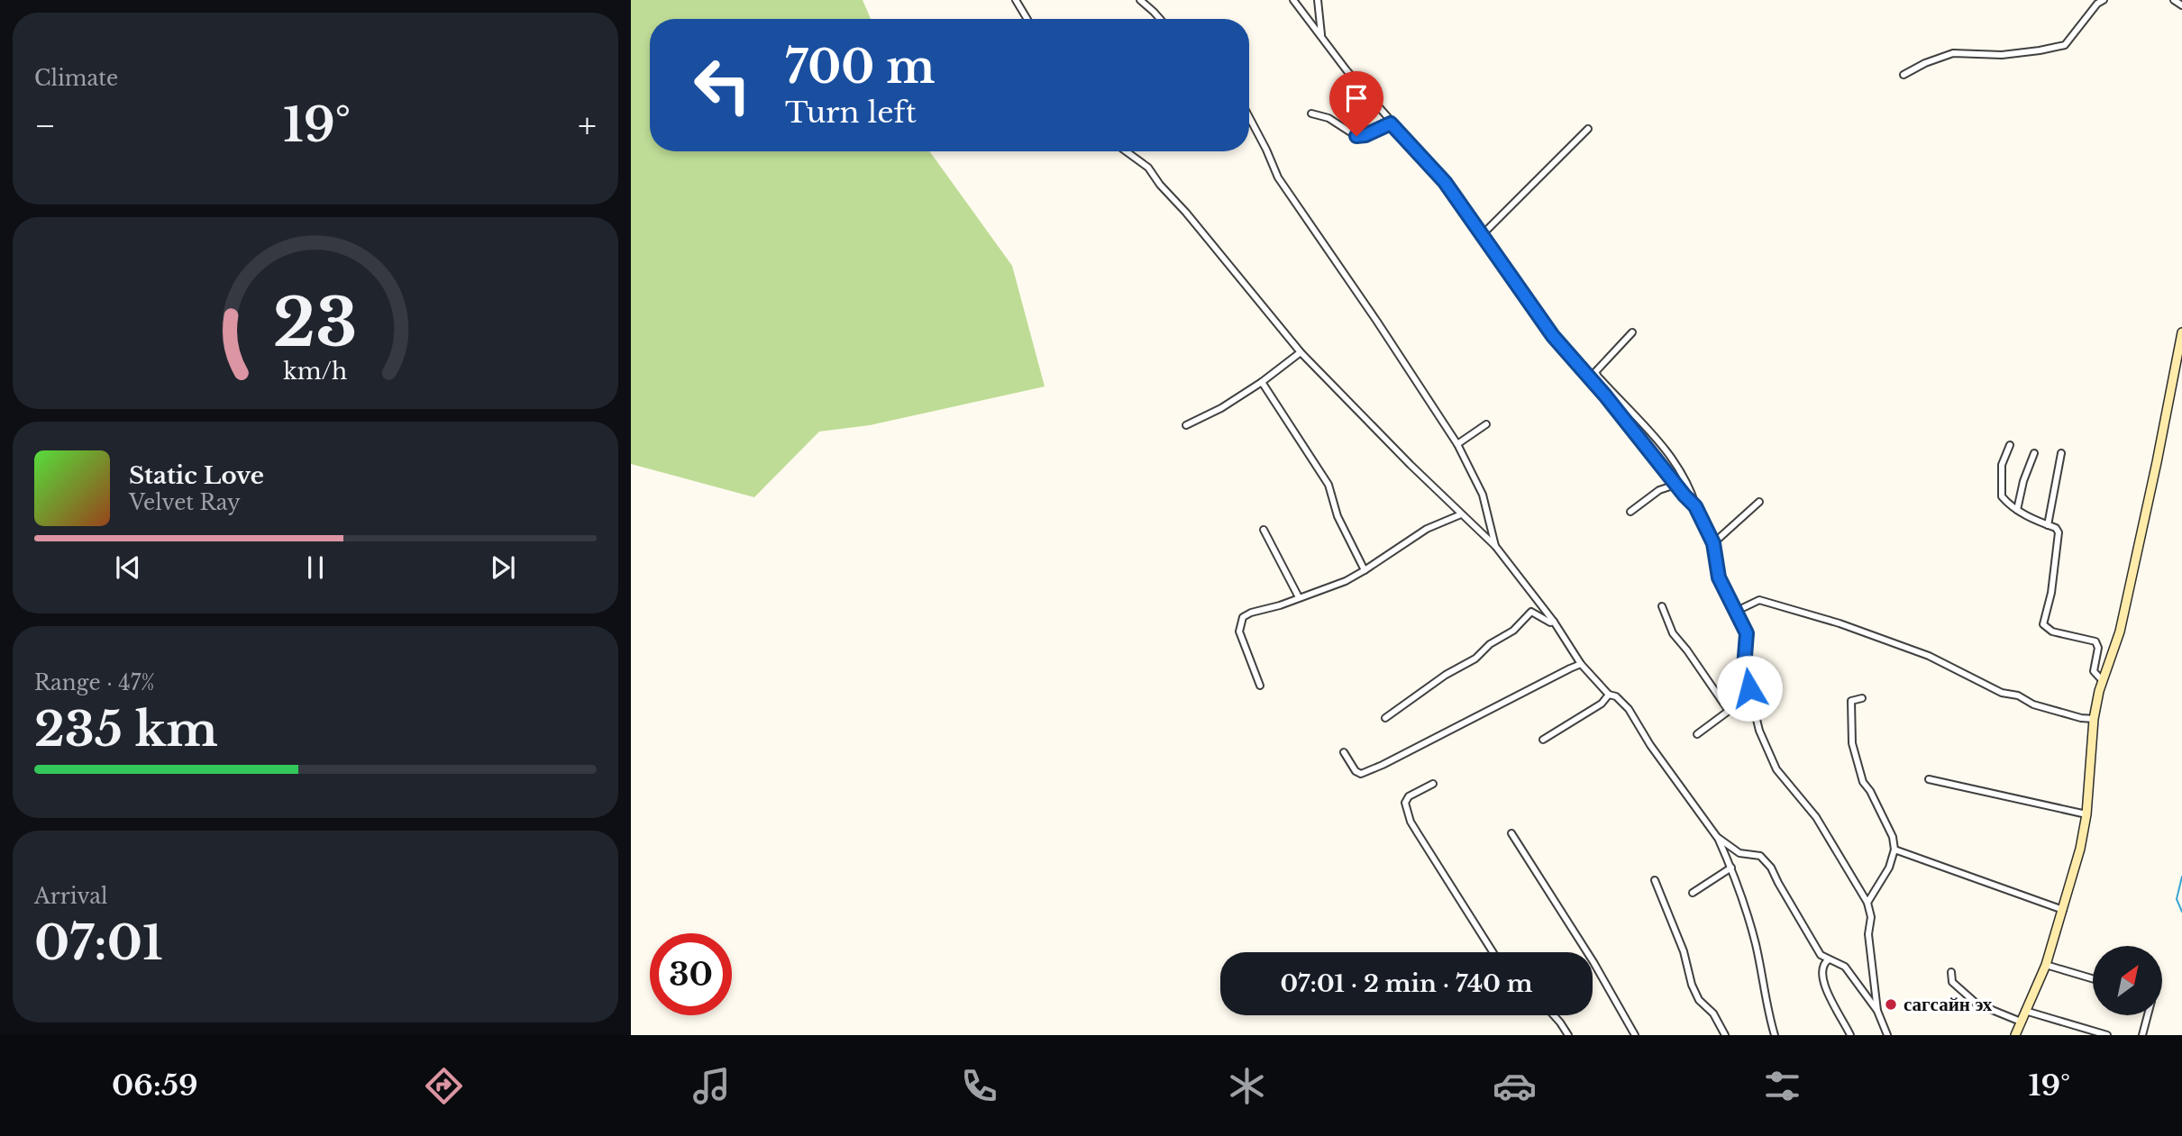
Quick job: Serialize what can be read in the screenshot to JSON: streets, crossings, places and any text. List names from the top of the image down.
{
  "places": ["сагсайн эх"],
  "north": "top right",
  "page": {
    "tile": [
      "Climate",
      ["Range · 47%", "235 km"],
      ["Arrival", "07:01"]
    ],
    "turn": ["700 m", "Turn left"],
    "heat": ["−", "19°", "+"],
    "song": ["Static Love", "Velvet Ray"],
    "limit": "30",
    "trip": "07:01 · 2 min · 740 m",
    "tabs": ["06:59", "19°"],
    "gauge": ["23", "km/h"]
  }
}
